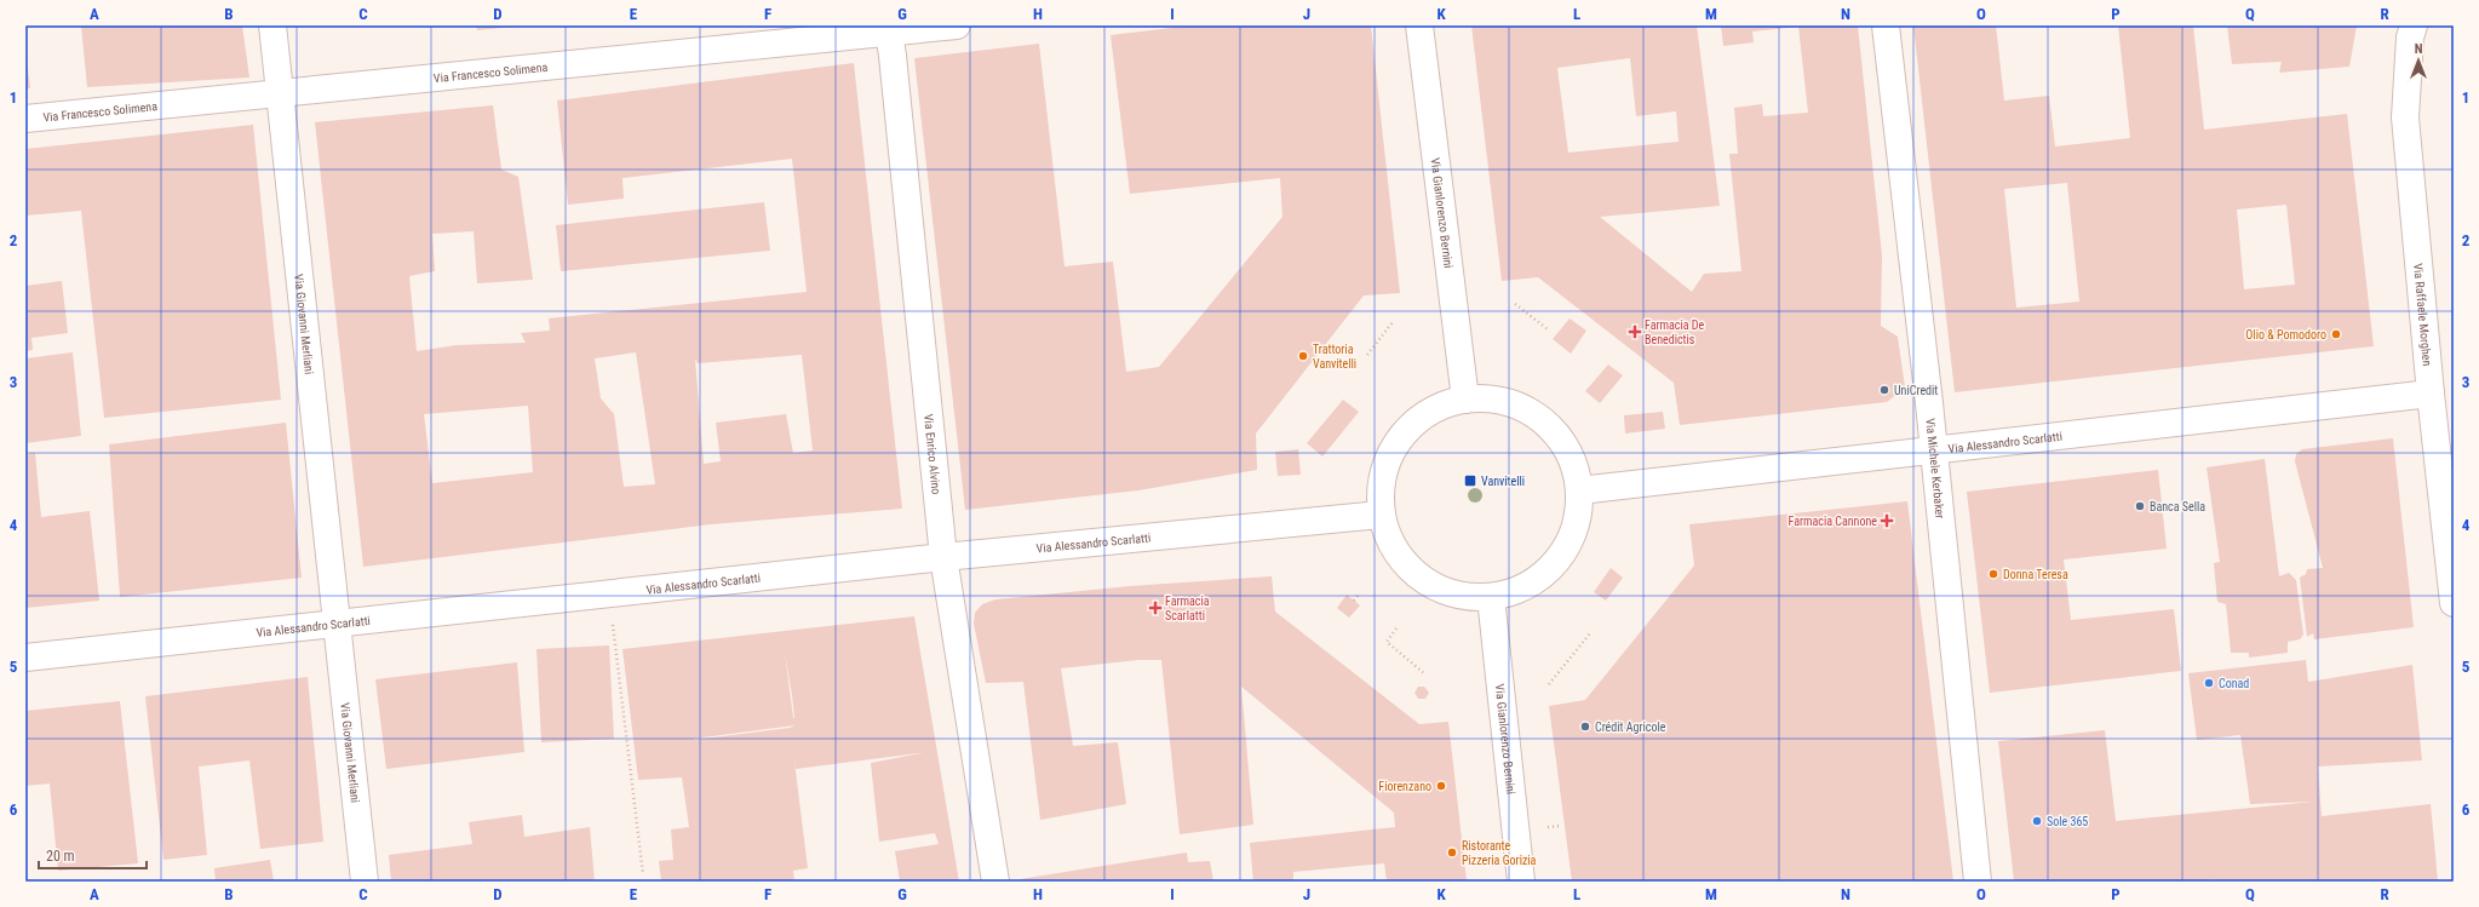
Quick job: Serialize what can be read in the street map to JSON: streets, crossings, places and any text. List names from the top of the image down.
{
  "streets": {
    "street": [
      "Via Francesco Solimena",
      "Via Gianlorenzo Bernini",
      "Via Raffaele Morghen",
      "Via Giovanni Merliani",
      "Via Alessandro Scarlatti",
      "Via Enrico Alvino",
      "Via Michele Kerbaker"
    ]
  },
  "crossings": [
    ["Via Francesco Solimena", "Via Giovanni Merliani"],
    ["Via Francesco Solimena", "Via Enrico Alvino"],
    ["Via Raffaele Morghen", "Via Alessandro Scarlatti"],
    ["Via Giovanni Merliani", "Via Alessandro Scarlatti"],
    ["Via Alessandro Scarlatti", "Via Enrico Alvino"],
    ["Via Alessandro Scarlatti", "Via Michele Kerbaker"]
  ],
  "places": {
    "health": ["Farmacia De Benedictis", "Farmacia Cannone", "Farmacia Scarlatti"],
    "other": [
      "Olio & Pomodoro",
      "Trattoria Vanvitelli",
      "UniCredit",
      "Banca Sella",
      "Donna Teresa",
      "Conad",
      "Crédit Agricole",
      "Fiorenzano",
      "Sole 365",
      "Ristorante Pizzeria Gorizia"
    ],
    "transit": ["Vanvitelli"]
  },
  "scale_bar": "20 m",
  "north": "top",
  "grid": {
    "columns": [
      "A",
      "B",
      "C",
      "D",
      "E",
      "F",
      "G",
      "H",
      "I",
      "J",
      "K",
      "L",
      "M",
      "N",
      "O",
      "P",
      "Q",
      "R"
    ],
    "rows": [
      "1",
      "2",
      "3",
      "4",
      "5",
      "6"
    ]
  }
}
